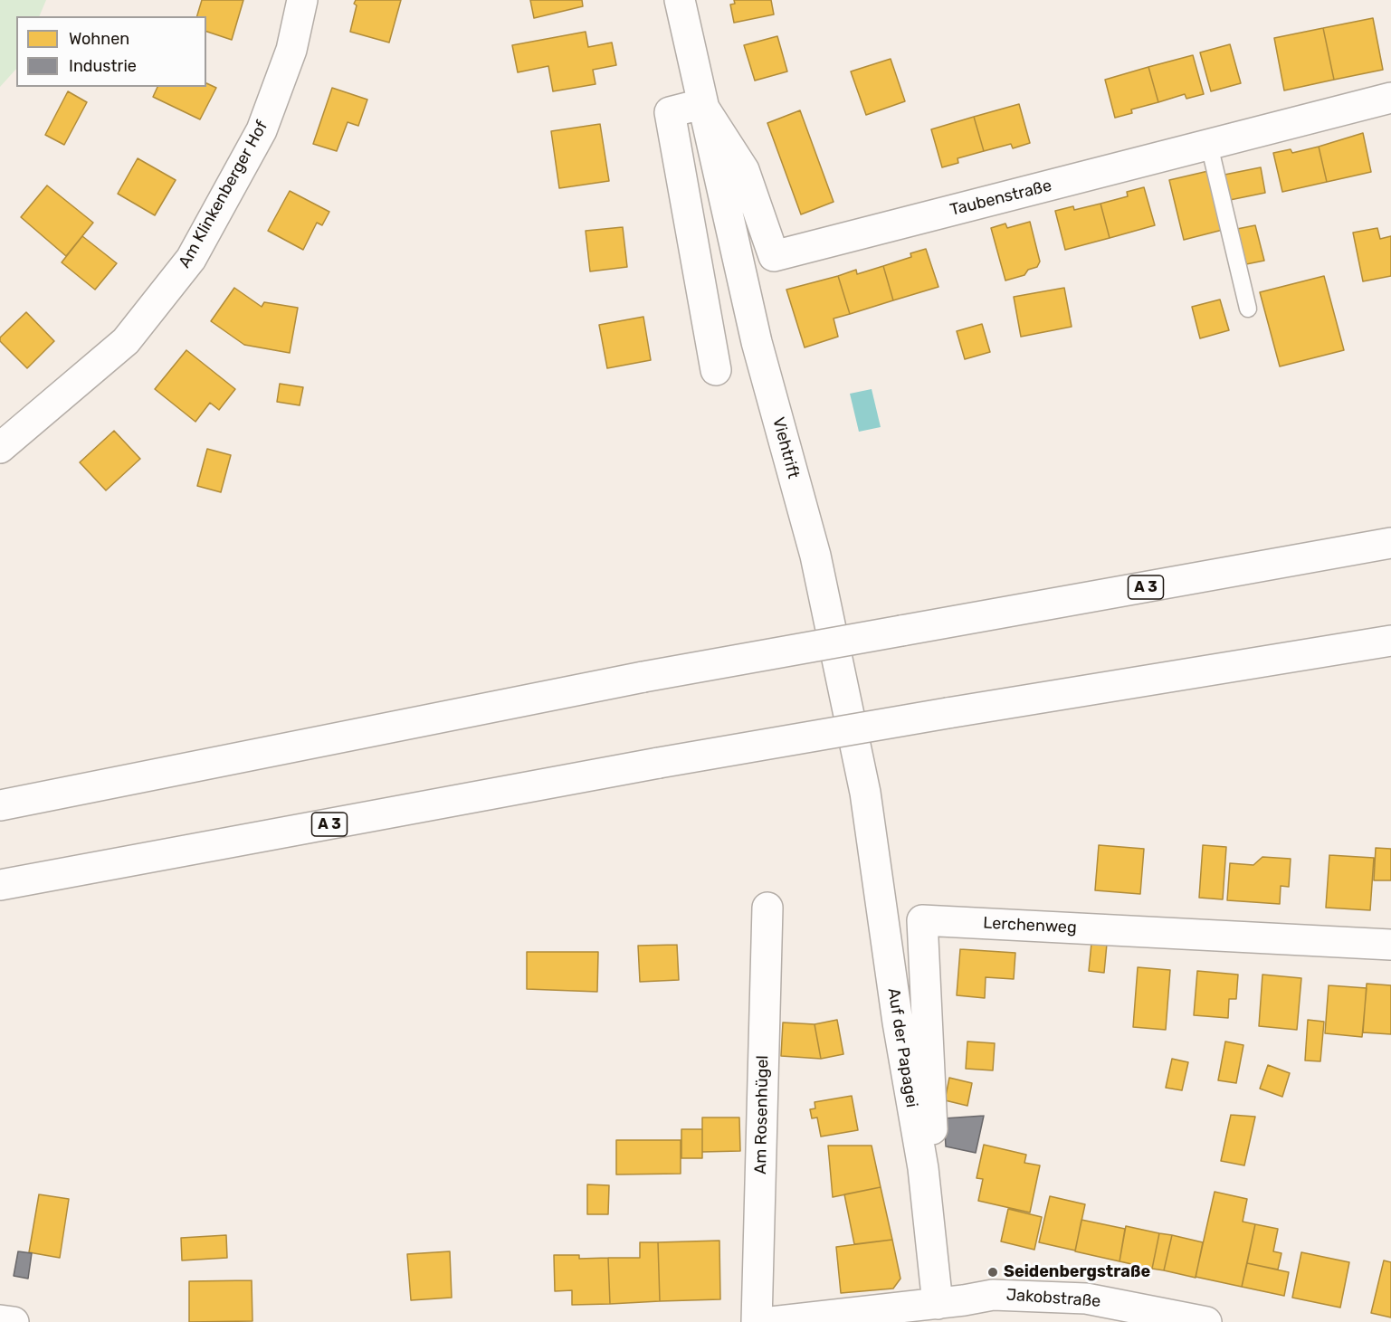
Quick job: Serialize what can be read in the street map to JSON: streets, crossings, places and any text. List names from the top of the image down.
{
  "streets": {
    "main road": [
      "Am Klinkenberger Hof",
      "Taubenstraße",
      "Viehtrift",
      "A 3",
      "Lerchenweg",
      "Auf der Papagei",
      "Am Rosenhügel",
      "Jakobstraße"
    ]
  },
  "crossings": [
    ["Taubenstraße", "Viehtrift"],
    ["Viehtrift", "Auf der Papagei"],
    ["Lerchenweg", "Auf der Papagei"],
    ["Auf der Papagei", "Jakobstraße"]
  ],
  "places": ["Seidenbergstraße"],
  "legend": ["Wohnen", "Industrie"]
}
